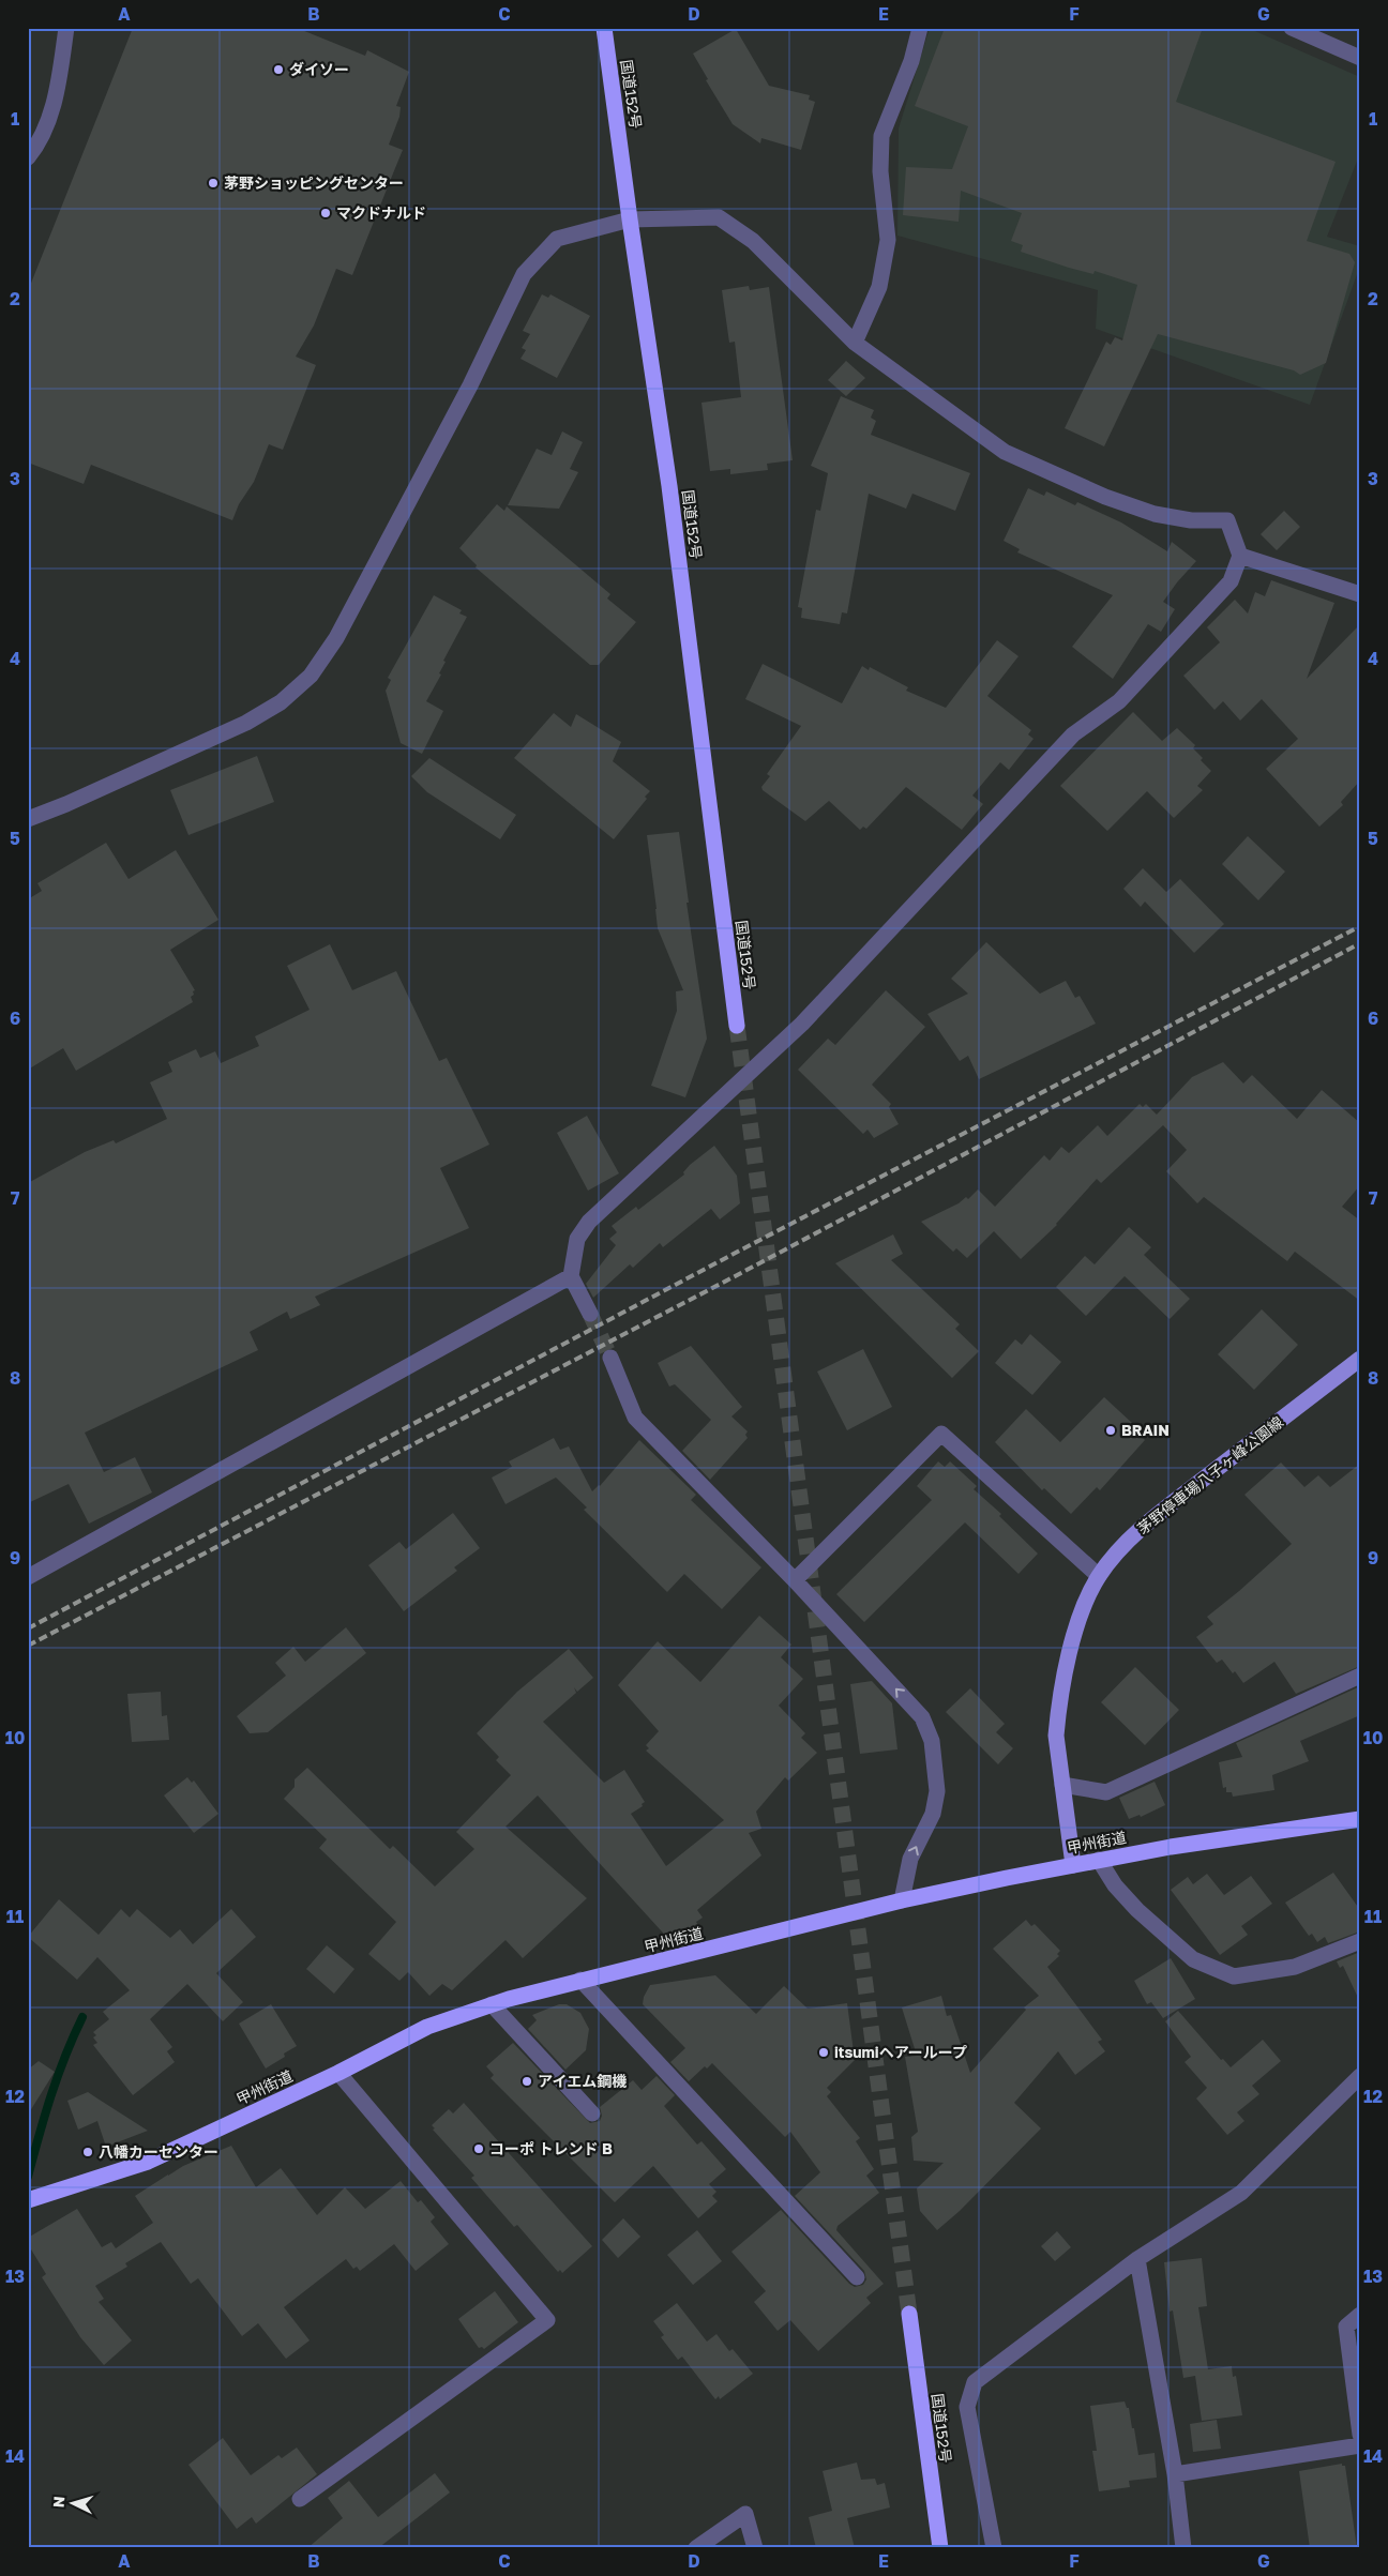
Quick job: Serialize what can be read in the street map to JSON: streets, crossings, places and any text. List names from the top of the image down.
{
  "streets": {
    "highway": ["国道152号", "甲州街道"],
    "main road": ["茅野停車場八子ヶ峰公園線"]
  },
  "crossings": [
    ["茅野停車場八子ヶ峰公園線", "甲州街道"]
  ],
  "places": [
    "ダイソー",
    "茅野ショッピングセンター",
    "マクドナルド",
    "BRAIN",
    "itsumiヘアーループ",
    "アイエム鋼機",
    "コーポ トレンド B",
    "八幡カーセンター"
  ],
  "north": "left",
  "grid": {
    "columns": [
      "A",
      "B",
      "C",
      "D",
      "E",
      "F",
      "G"
    ],
    "rows": [
      "1",
      "2",
      "3",
      "4",
      "5",
      "6",
      "7",
      "8",
      "9",
      "10",
      "11",
      "12",
      "13",
      "14"
    ]
  }
}
